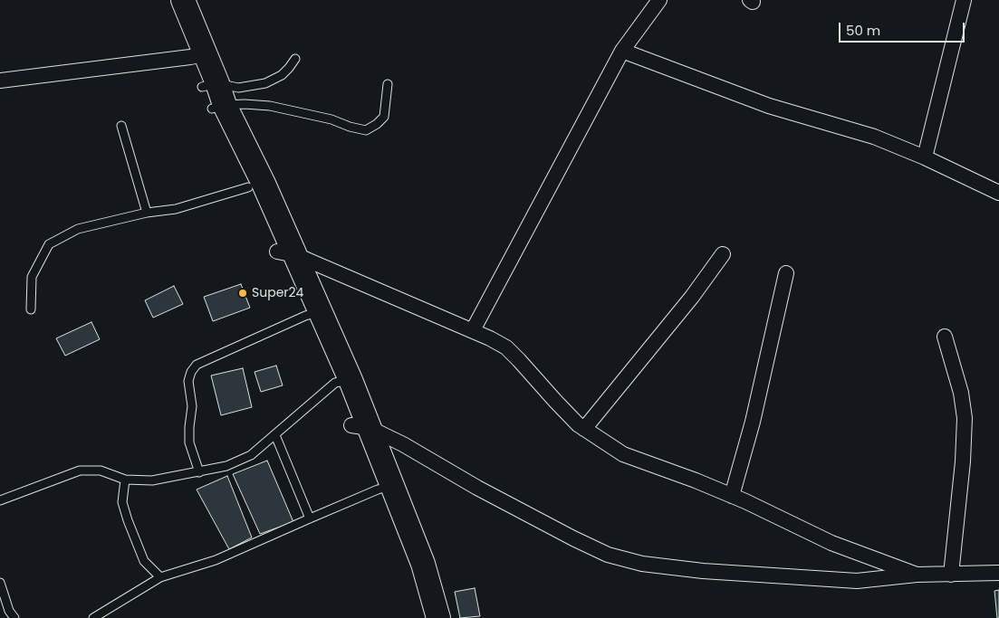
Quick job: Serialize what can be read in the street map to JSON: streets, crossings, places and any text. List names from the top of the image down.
{
  "places": ["Super24"],
  "scale_bar": "50 m"
}
